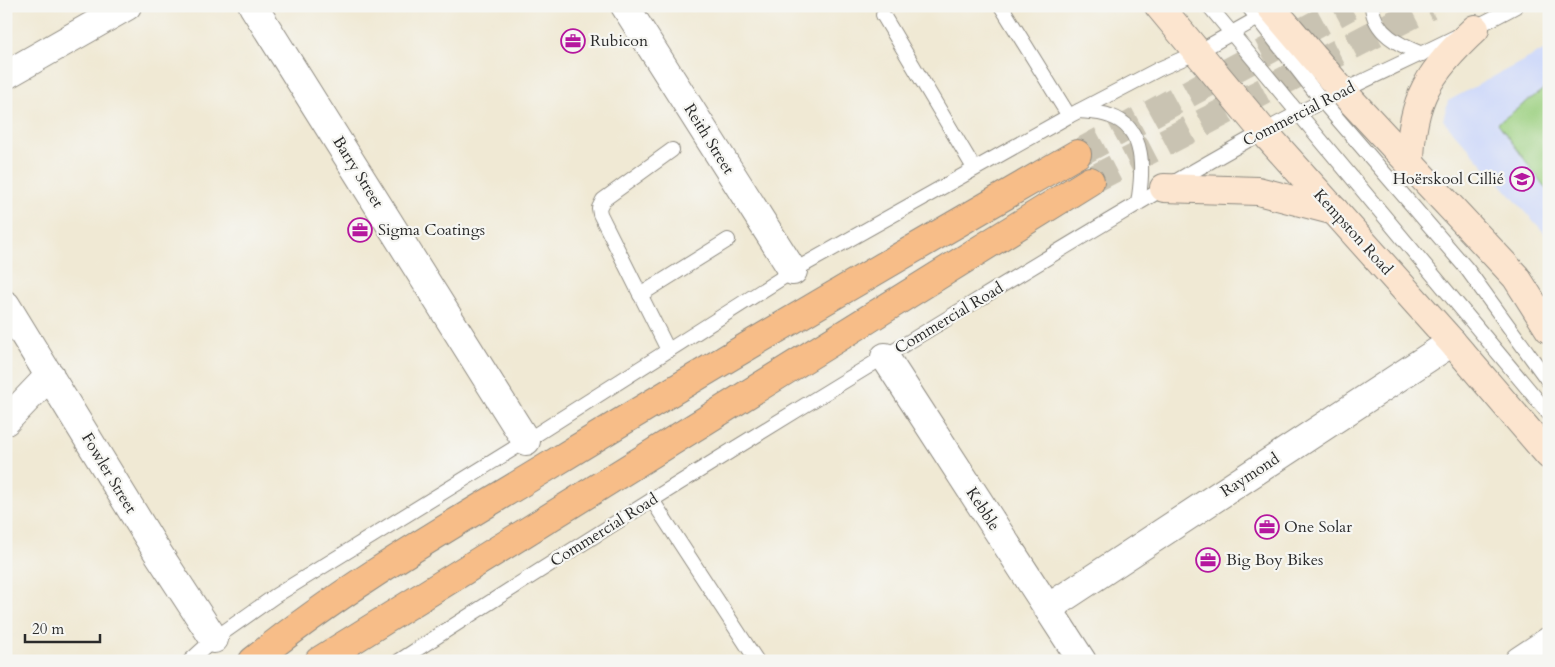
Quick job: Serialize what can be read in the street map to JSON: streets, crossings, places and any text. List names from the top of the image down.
{
  "streets": {
    "main road": ["Kempston Road"],
    "street": [
      "Reith Street",
      "Barry Street",
      "Fowler Street",
      "Raymond",
      "Kebble"
    ],
    "lane": ["Commercial Road"]
  },
  "crossings": [
    ["Commercial Road", "Kempston Road"],
    ["Commercial Road", "Kebble"],
    ["Kempston Road", "Raymond"],
    ["Raymond", "Kebble"]
  ],
  "places": {
    "office": [
      "Rubicon",
      "Sigma Coatings",
      "One Solar",
      "Big Boy Bikes"
    ],
    "school or university": ["Hoërskool Cillié"]
  },
  "scale_bar": "20 m"
}
